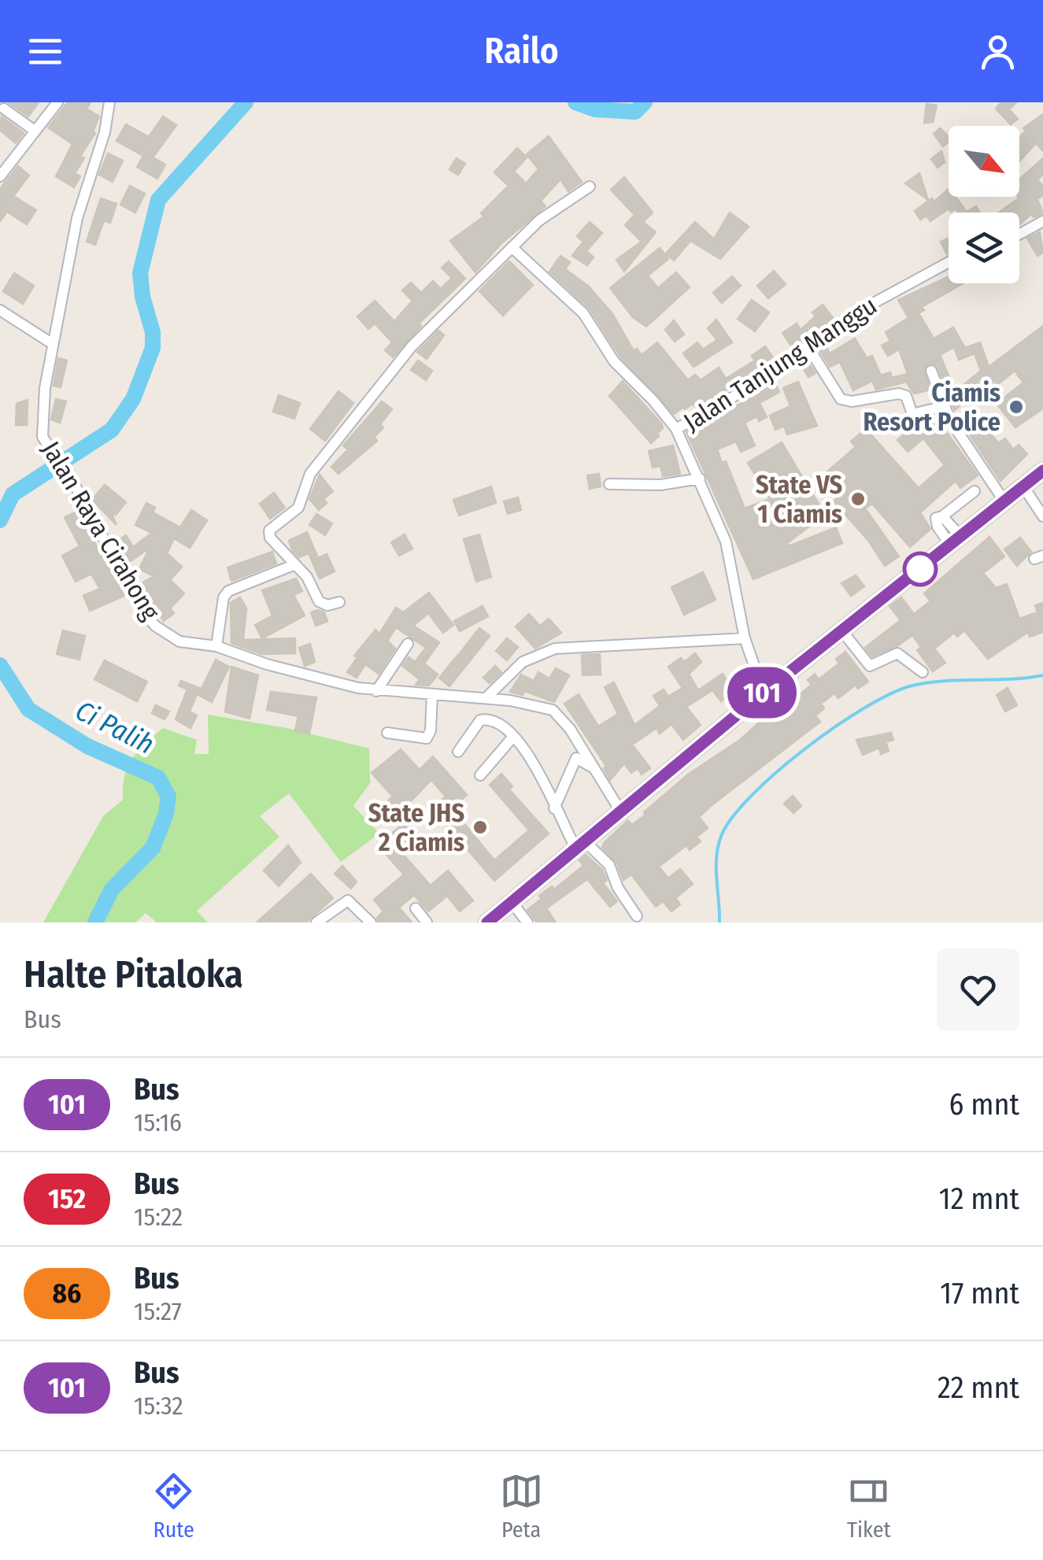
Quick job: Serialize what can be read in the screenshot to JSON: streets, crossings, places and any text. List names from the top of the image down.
{
  "streets": {
    "street": ["Jalan Tanjung Manggu", "Jalan Raya Cirahong"]
  },
  "water": ["Ci Palih"],
  "places": ["Ciamis Resort Police", "State VS 1 Ciamis", "State JHS 2 Ciamis"],
  "lines": ["bus line 101"],
  "north": "bottom right",
  "page": {
    "header": "Railo",
    "on_map": "101",
    "heading": ["Halte Pitaloka", "Bus"],
    "list": [
      {
        "mark": "101",
        "name": "Bus",
        "note": "15:16",
        "value": "6 mnt"
      },
      {
        "mark": "152",
        "name": "Bus",
        "note": "15:22",
        "value": "12 mnt"
      },
      {
        "mark": "86",
        "name": "Bus",
        "note": "15:27",
        "value": "17 mnt"
      },
      {
        "mark": "101",
        "name": "Bus",
        "note": "15:32",
        "value": "22 mnt"
      }
    ],
    "tabs": ["Rute", "Peta", "Tiket"]
  }
}
